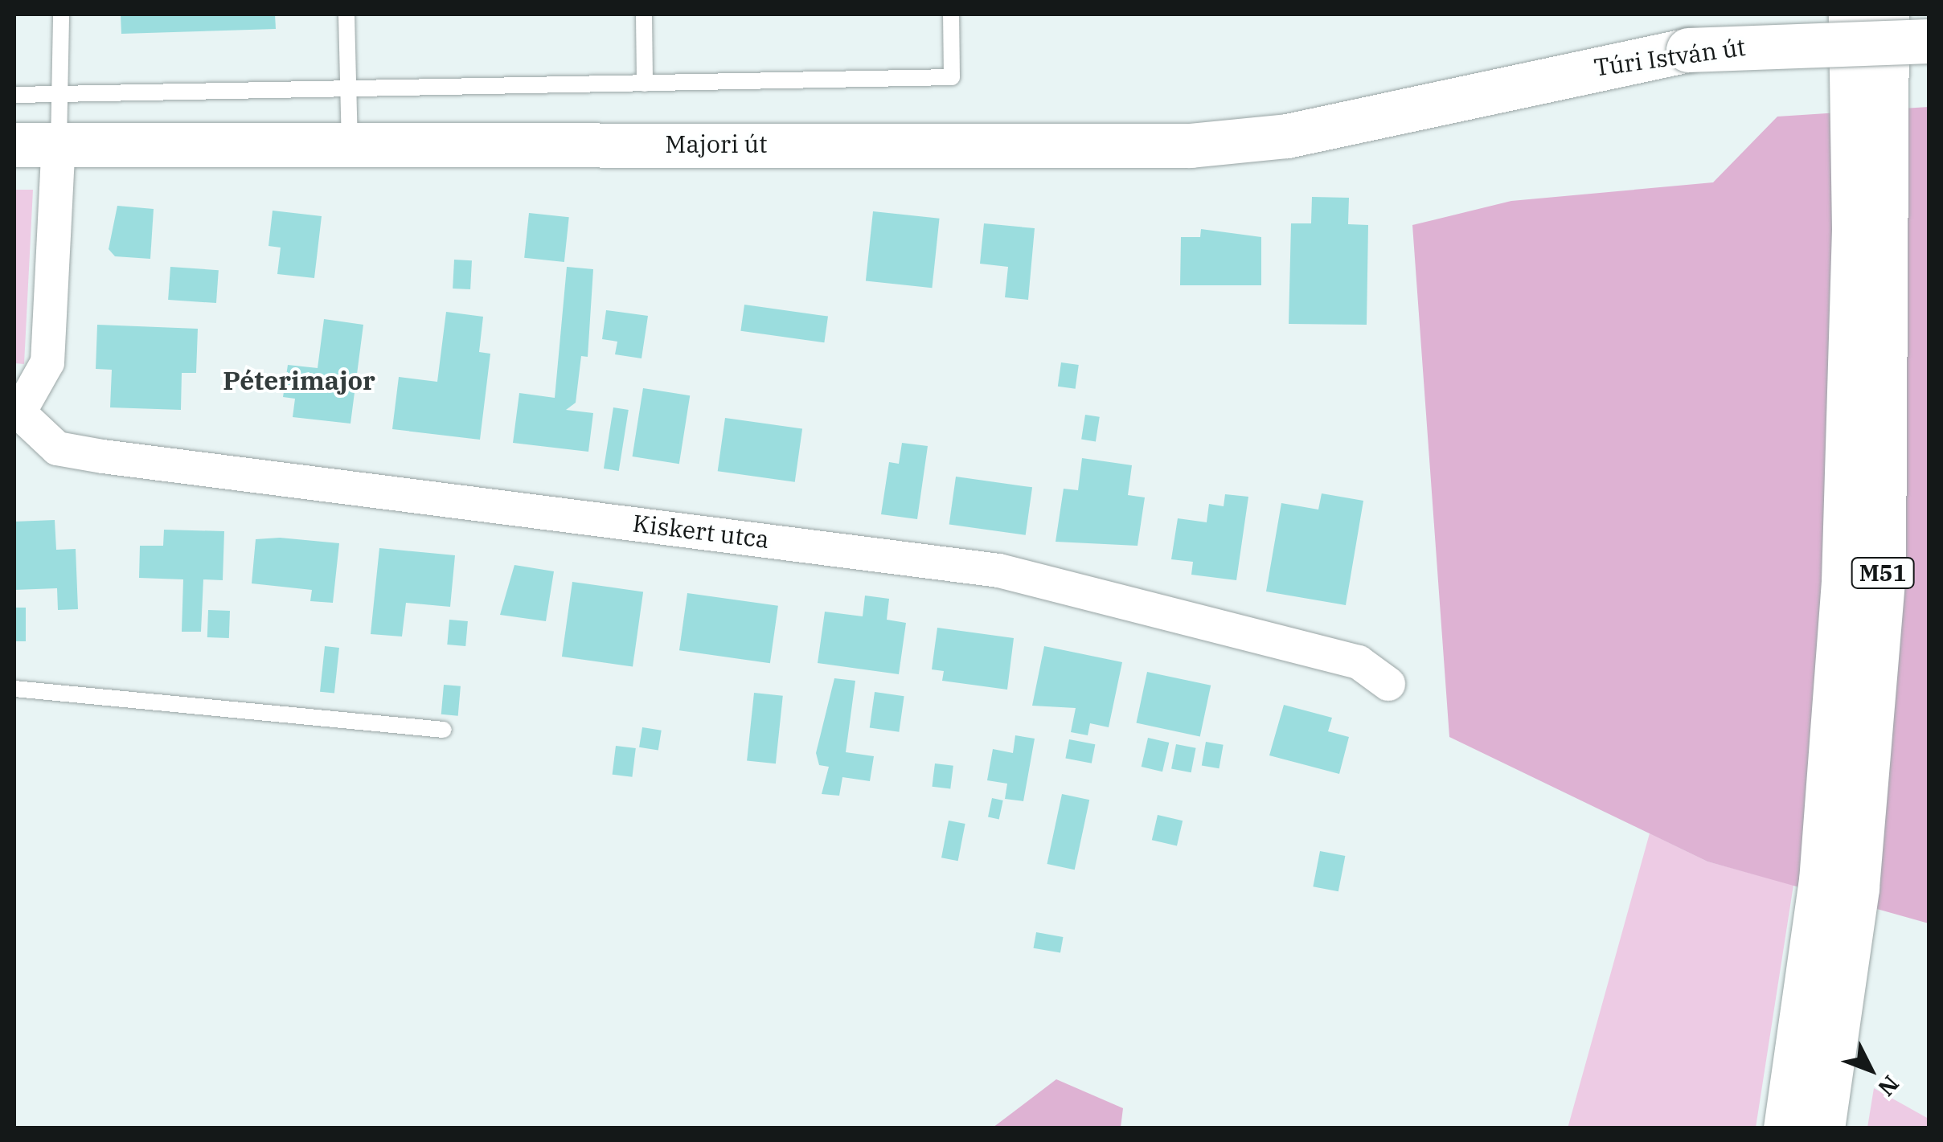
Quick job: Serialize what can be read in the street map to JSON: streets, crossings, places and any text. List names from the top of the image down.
{
  "streets": {
    "main road": ["Túri István út", "Majori út", "M51"],
    "street": ["Kiskert utca"]
  },
  "crossings": [
    ["Túri István út", "Majori út"]
  ],
  "districts": ["Péterimajor"],
  "north": "bottom right"
}
